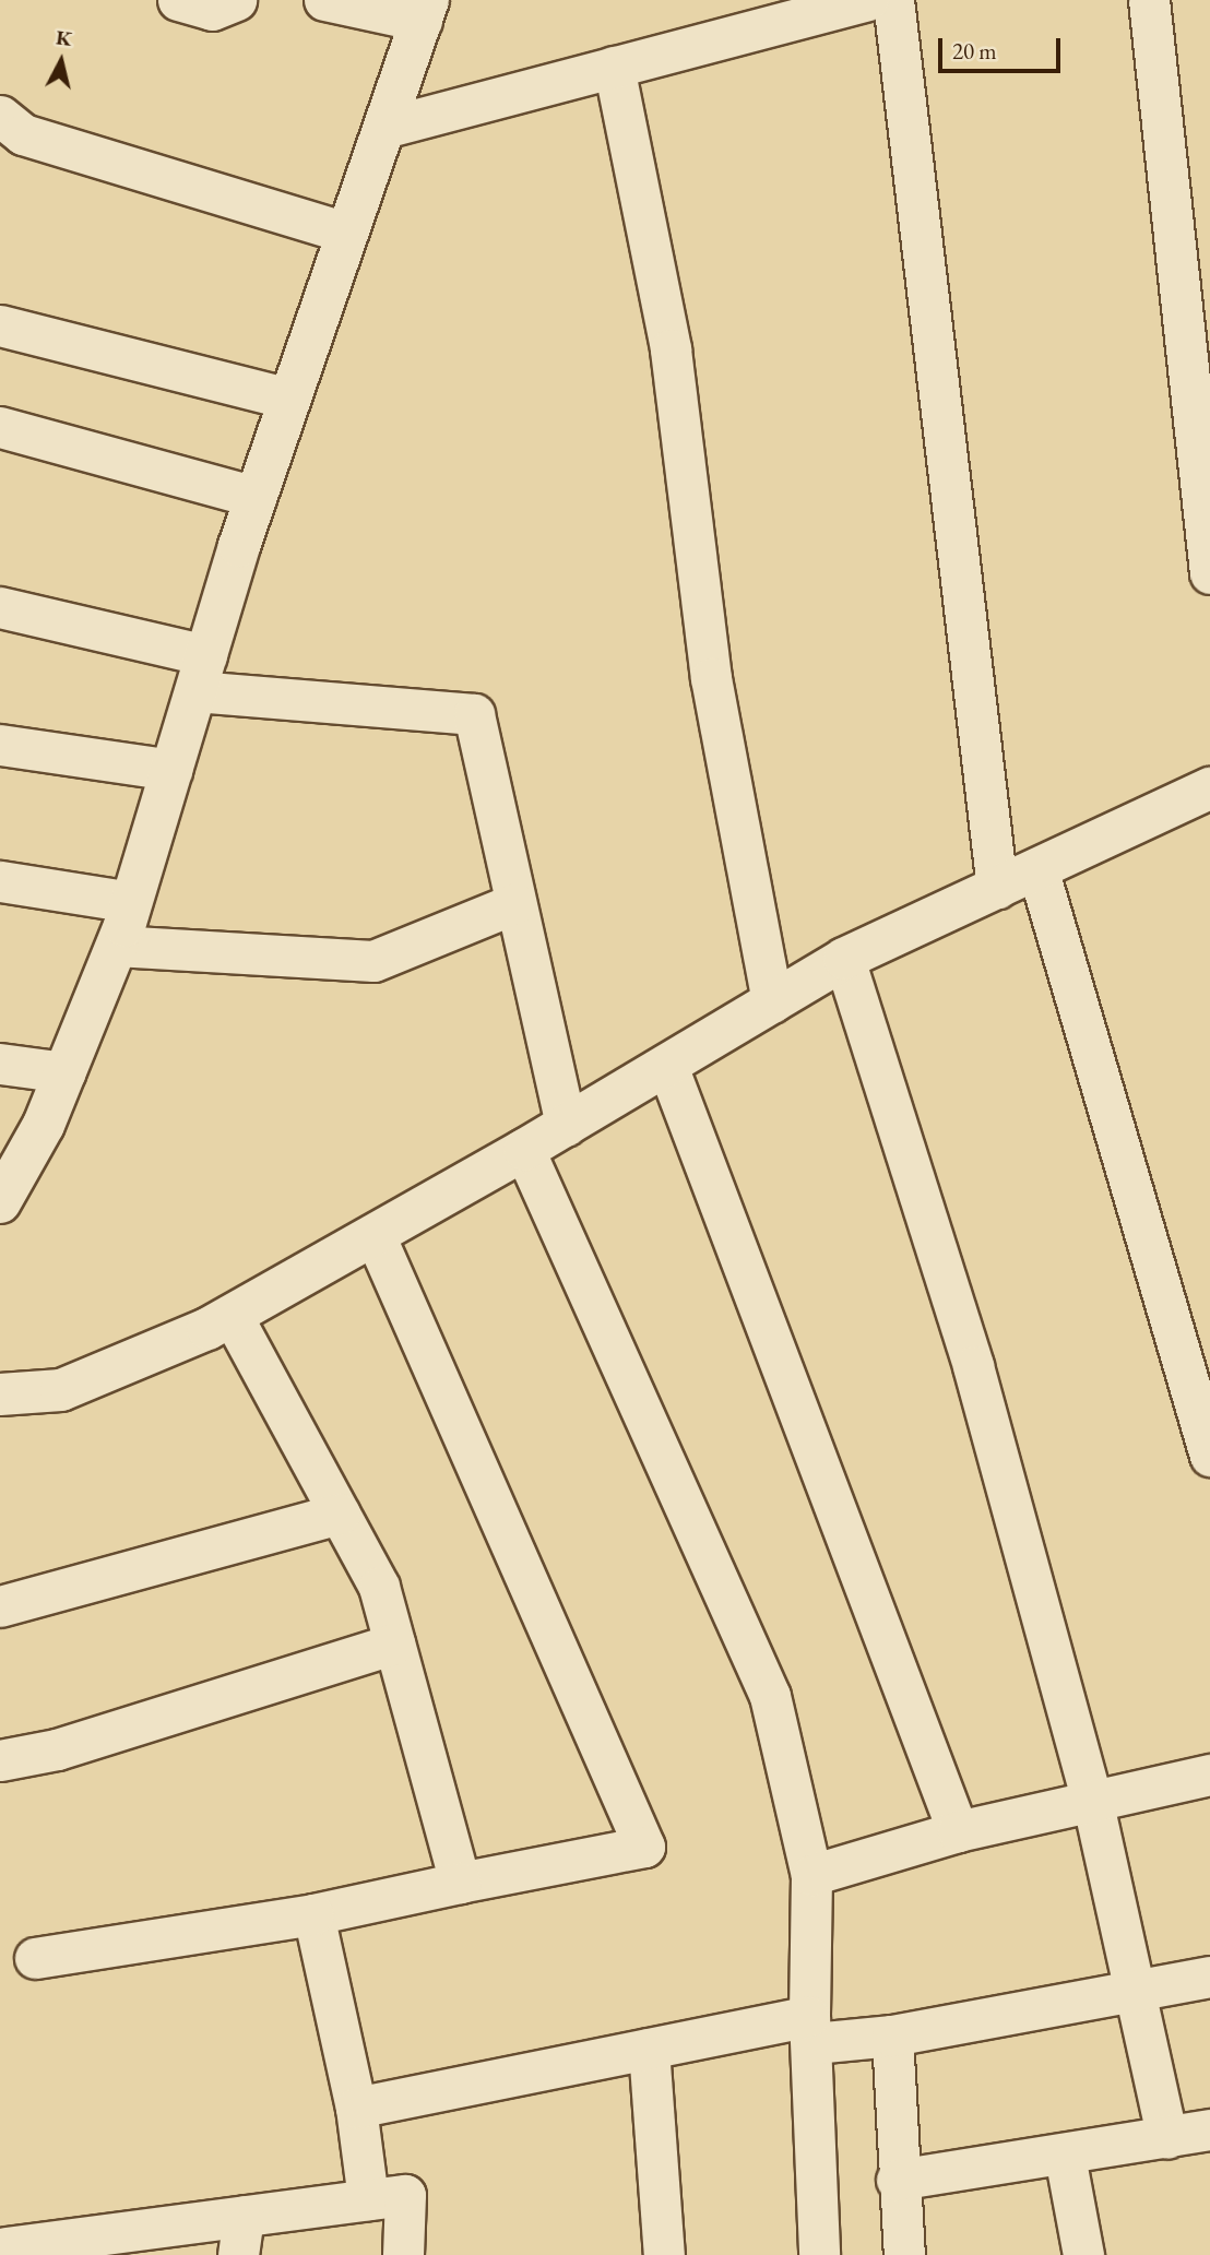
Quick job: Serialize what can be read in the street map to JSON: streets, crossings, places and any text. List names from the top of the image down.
{
  "scale_bar": "20 m",
  "north": "top"
}
